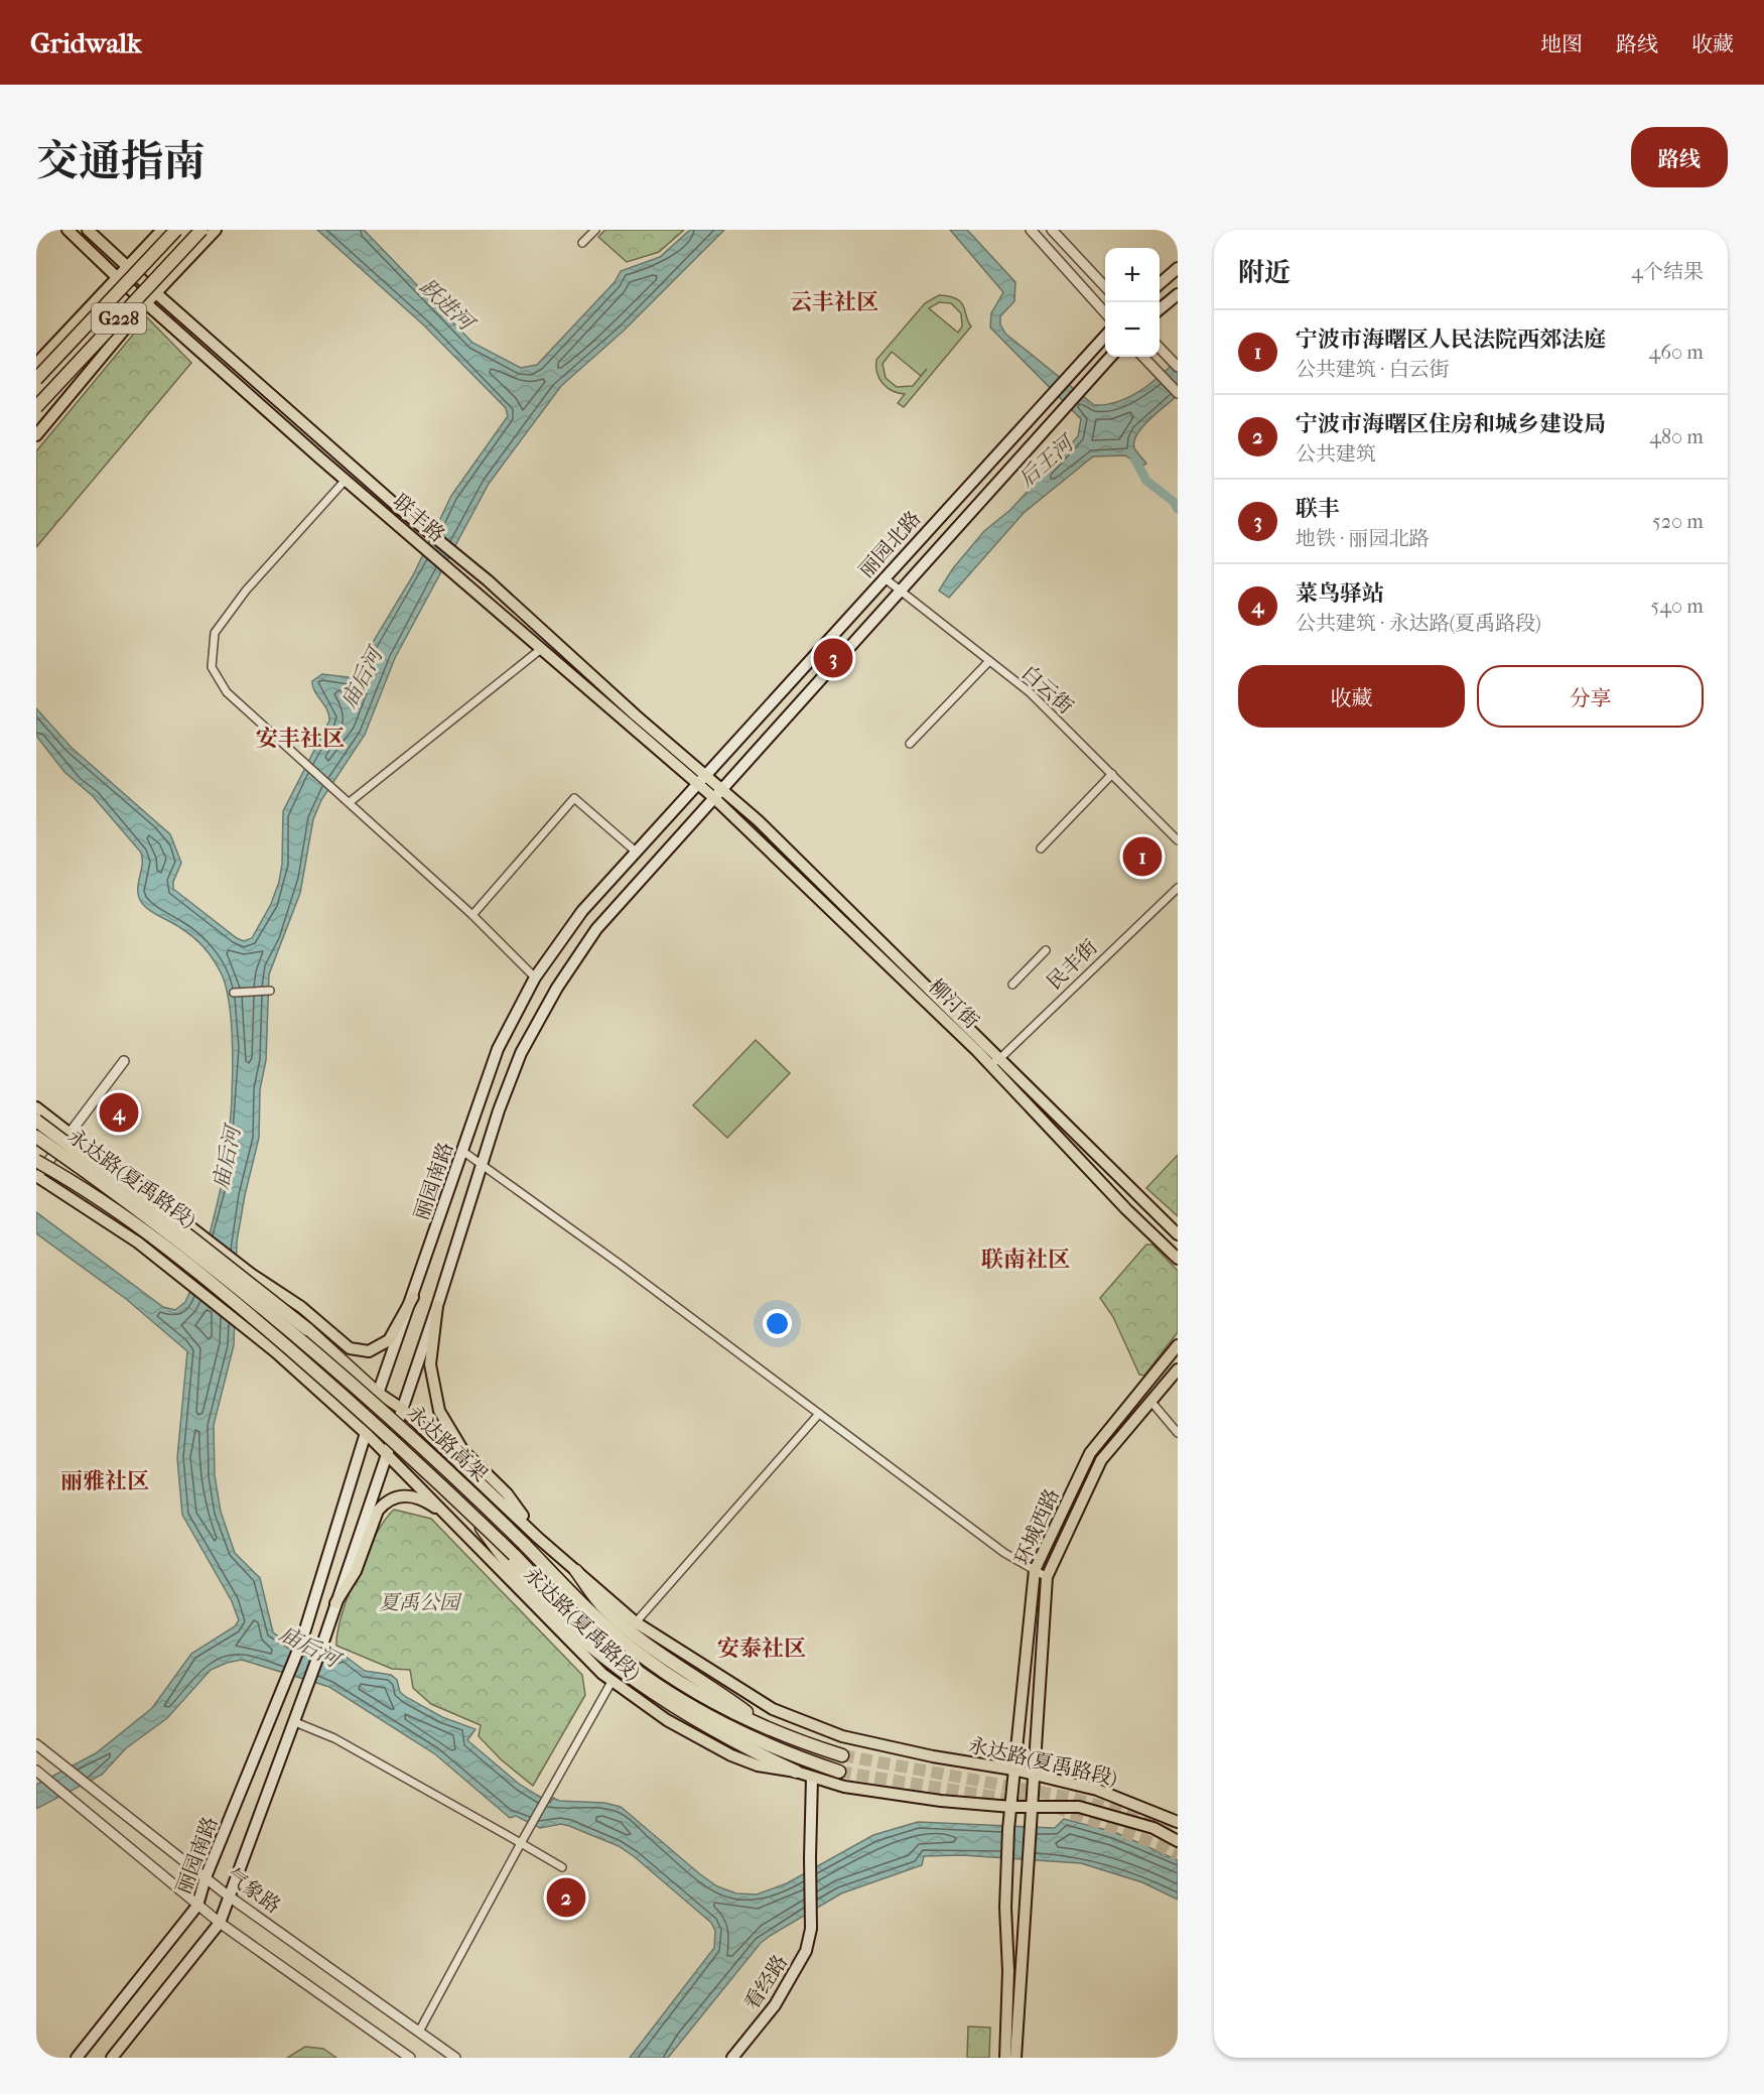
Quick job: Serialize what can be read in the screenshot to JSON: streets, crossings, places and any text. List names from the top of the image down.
{
  "streets": {
    "highway": ["G228", "永达路高架"],
    "main road": [
      "联丰路",
      "丽园北路",
      "柳汀街",
      "永达路(夏禹路段)",
      "丽园南路",
      "环城西路",
      "看经路"
    ],
    "street": ["白云街", "民丰街", "气象路"]
  },
  "crossings": [
    ["联丰路", "丽园北路"],
    ["联丰路", "柳汀街"],
    ["联丰路", "丽园南路"],
    ["丽园北路", "白云街"],
    ["丽园北路", "柳汀街"],
    ["丽园北路", "丽园南路"],
    ["民丰街", "柳汀街"],
    ["柳汀街", "丽园南路"],
    ["永达路(夏禹路段)", "丽园南路"],
    ["永达路(夏禹路段)", "永达路高架"],
    ["永达路(夏禹路段)", "环城西路"],
    ["永达路(夏禹路段)", "看经路"],
    ["丽园南路", "气象路"]
  ],
  "districts": [
    "云丰社区",
    "安丰社区",
    "联南社区",
    "丽雅社区",
    "安泰社区"
  ],
  "water": ["跃进河", "后王河", "庙后河"],
  "parks": ["夏禹公园"],
  "page": {
    "header": "Gridwalk",
    "nav": ["地图", "路线", "收藏"],
    "title": "交通指南",
    "buttons": [
      "路线",
      ["收藏", "分享"]
    ],
    "heading": ["附近", "4个结果"],
    "map_buttons": ["+", "−"],
    "list": [
      {
        "mark": "1",
        "name": "宁波市海曙区人民法院西郊法庭",
        "note": "公共建筑 · 白云街",
        "value": "460 m"
      },
      {
        "mark": "2",
        "name": "宁波市海曙区住房和城乡建设局",
        "note": "公共建筑",
        "value": "480 m"
      },
      {
        "mark": "3",
        "name": "联丰",
        "note": "地铁 · 丽园北路",
        "value": "520 m"
      },
      {
        "mark": "4",
        "name": "菜鸟驿站",
        "note": "公共建筑 · 永达路(夏禹路段)",
        "value": "540 m"
      }
    ],
    "pins": [
      "3",
      "1",
      "4",
      "2"
    ]
  }
}
